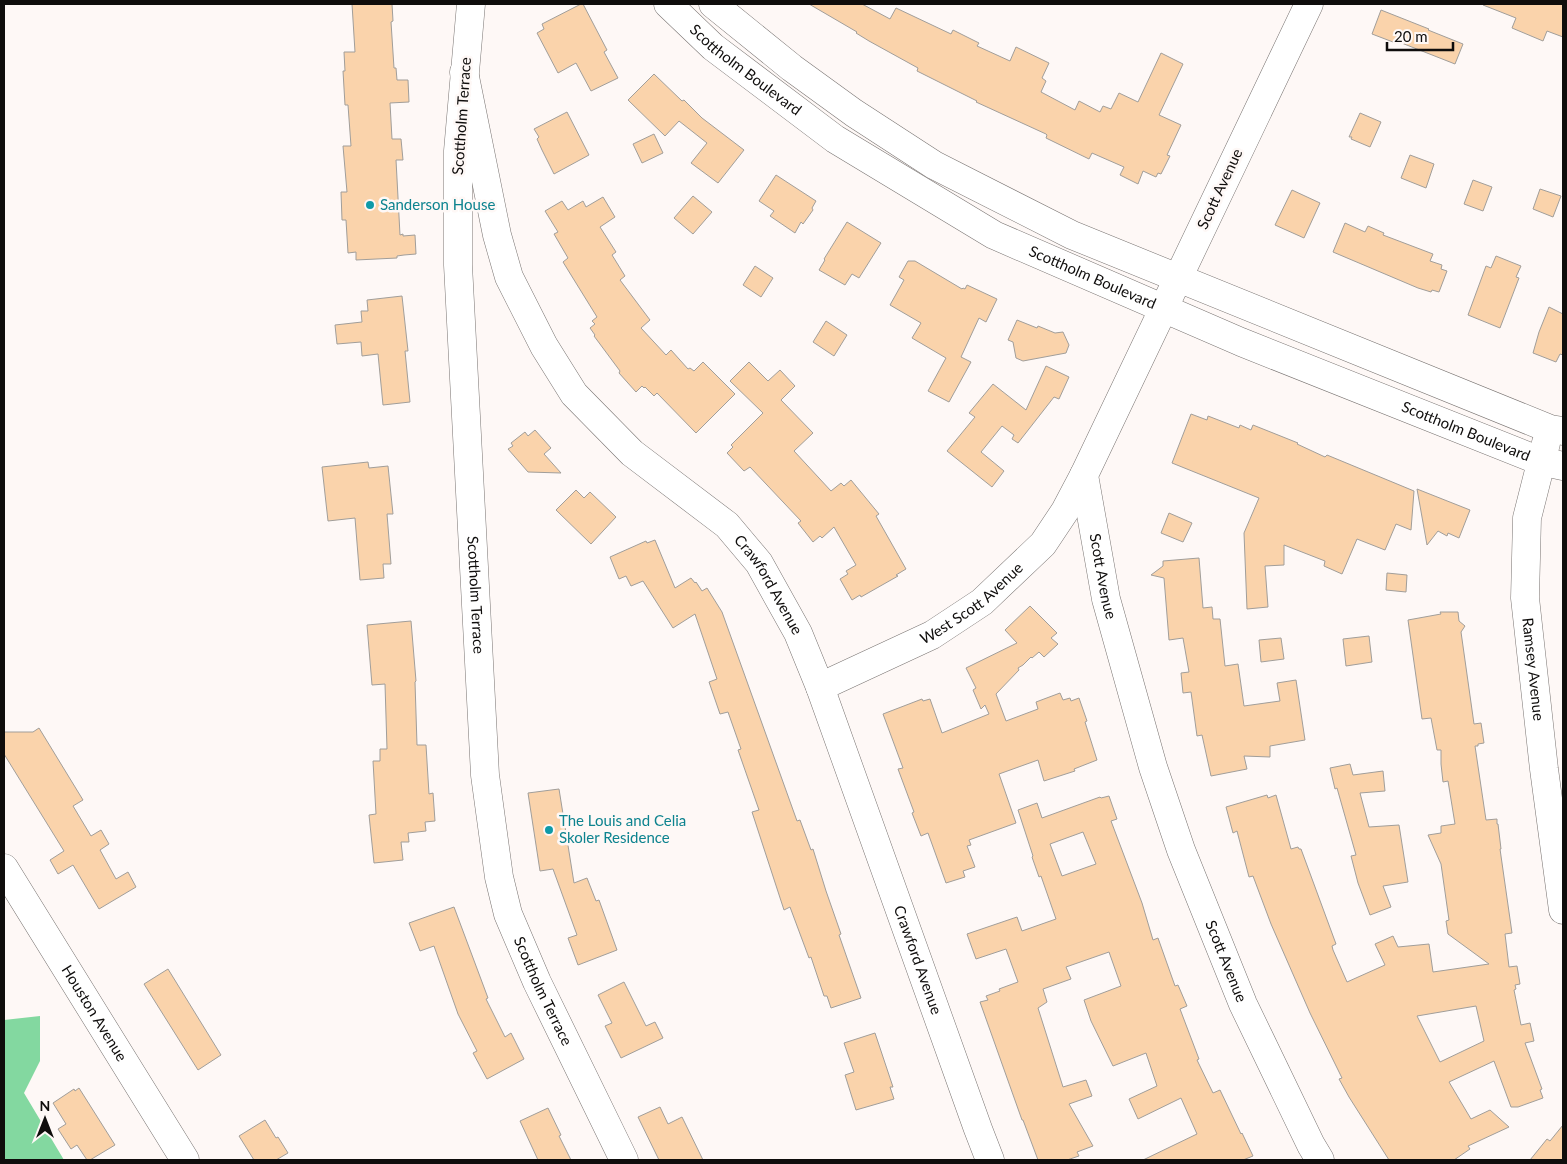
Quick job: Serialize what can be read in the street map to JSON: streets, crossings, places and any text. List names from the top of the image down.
{
  "streets": {
    "street": [
      "Scottholm Boulevard",
      "Scottholm Terrace",
      "Scott Avenue",
      "Crawford Avenue",
      "West Scott Avenue",
      "Ramsey Avenue",
      "Houston Avenue"
    ]
  },
  "crossings": [
    ["Scottholm Boulevard", "Scott Avenue"],
    ["Scottholm Boulevard", "Ramsey Avenue"],
    ["Scottholm Terrace", "Crawford Avenue"],
    ["Scott Avenue", "West Scott Avenue"],
    ["Crawford Avenue", "West Scott Avenue"]
  ],
  "places": ["Sanderson House", "The Louis and Celia Skoler Residence"],
  "scale_bar": "20 m",
  "north": "top"
}
